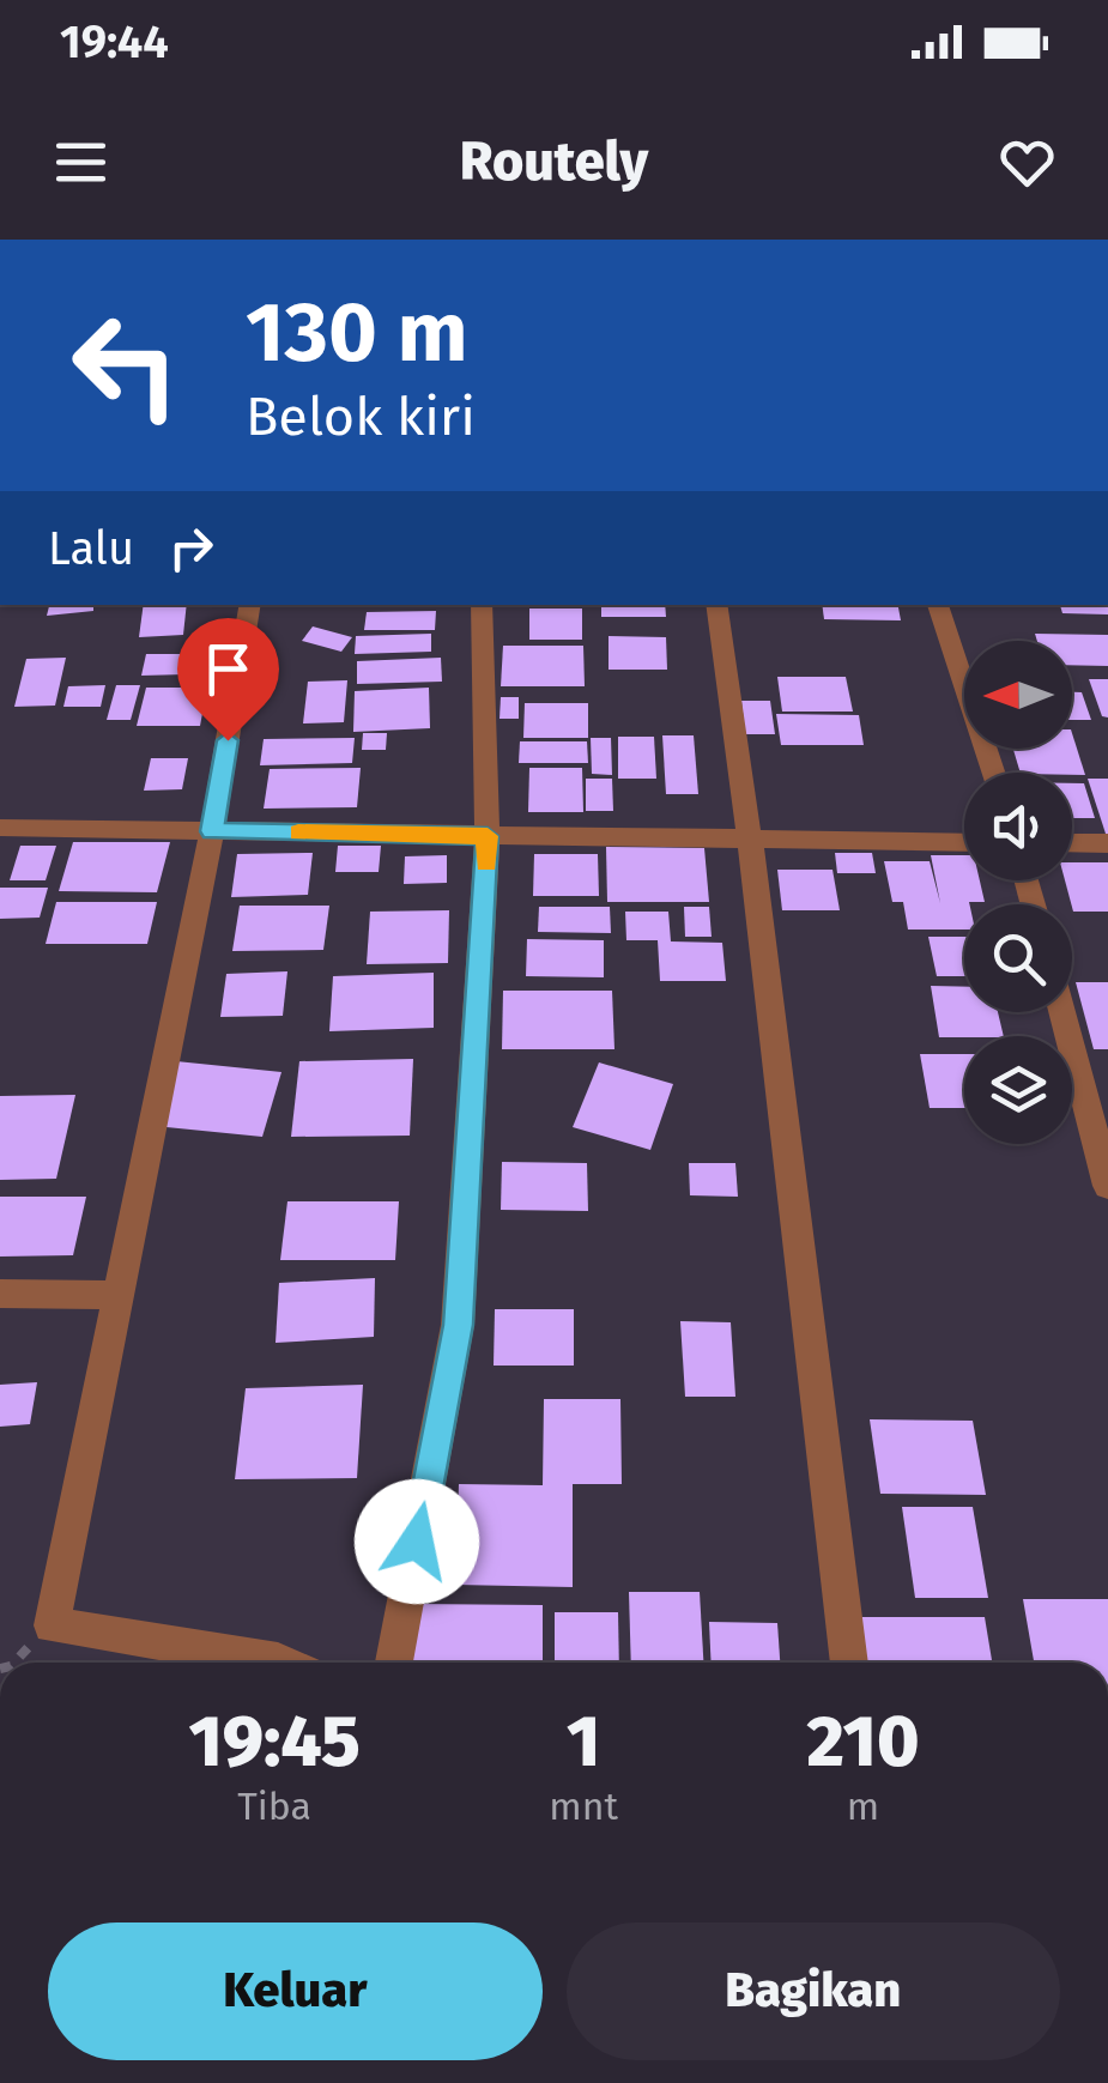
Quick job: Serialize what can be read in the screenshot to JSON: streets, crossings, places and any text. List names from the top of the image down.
{
  "north": "left",
  "page": {
    "status": "19:44",
    "header": "Routely",
    "turn": ["130 m", "Belok kiri"],
    "then": "Lalu",
    "eta": [
      "19:45",
      "Tiba",
      "1",
      "mnt",
      "210",
      "m"
    ],
    "buttons": ["Keluar", "Bagikan"]
  }
}
